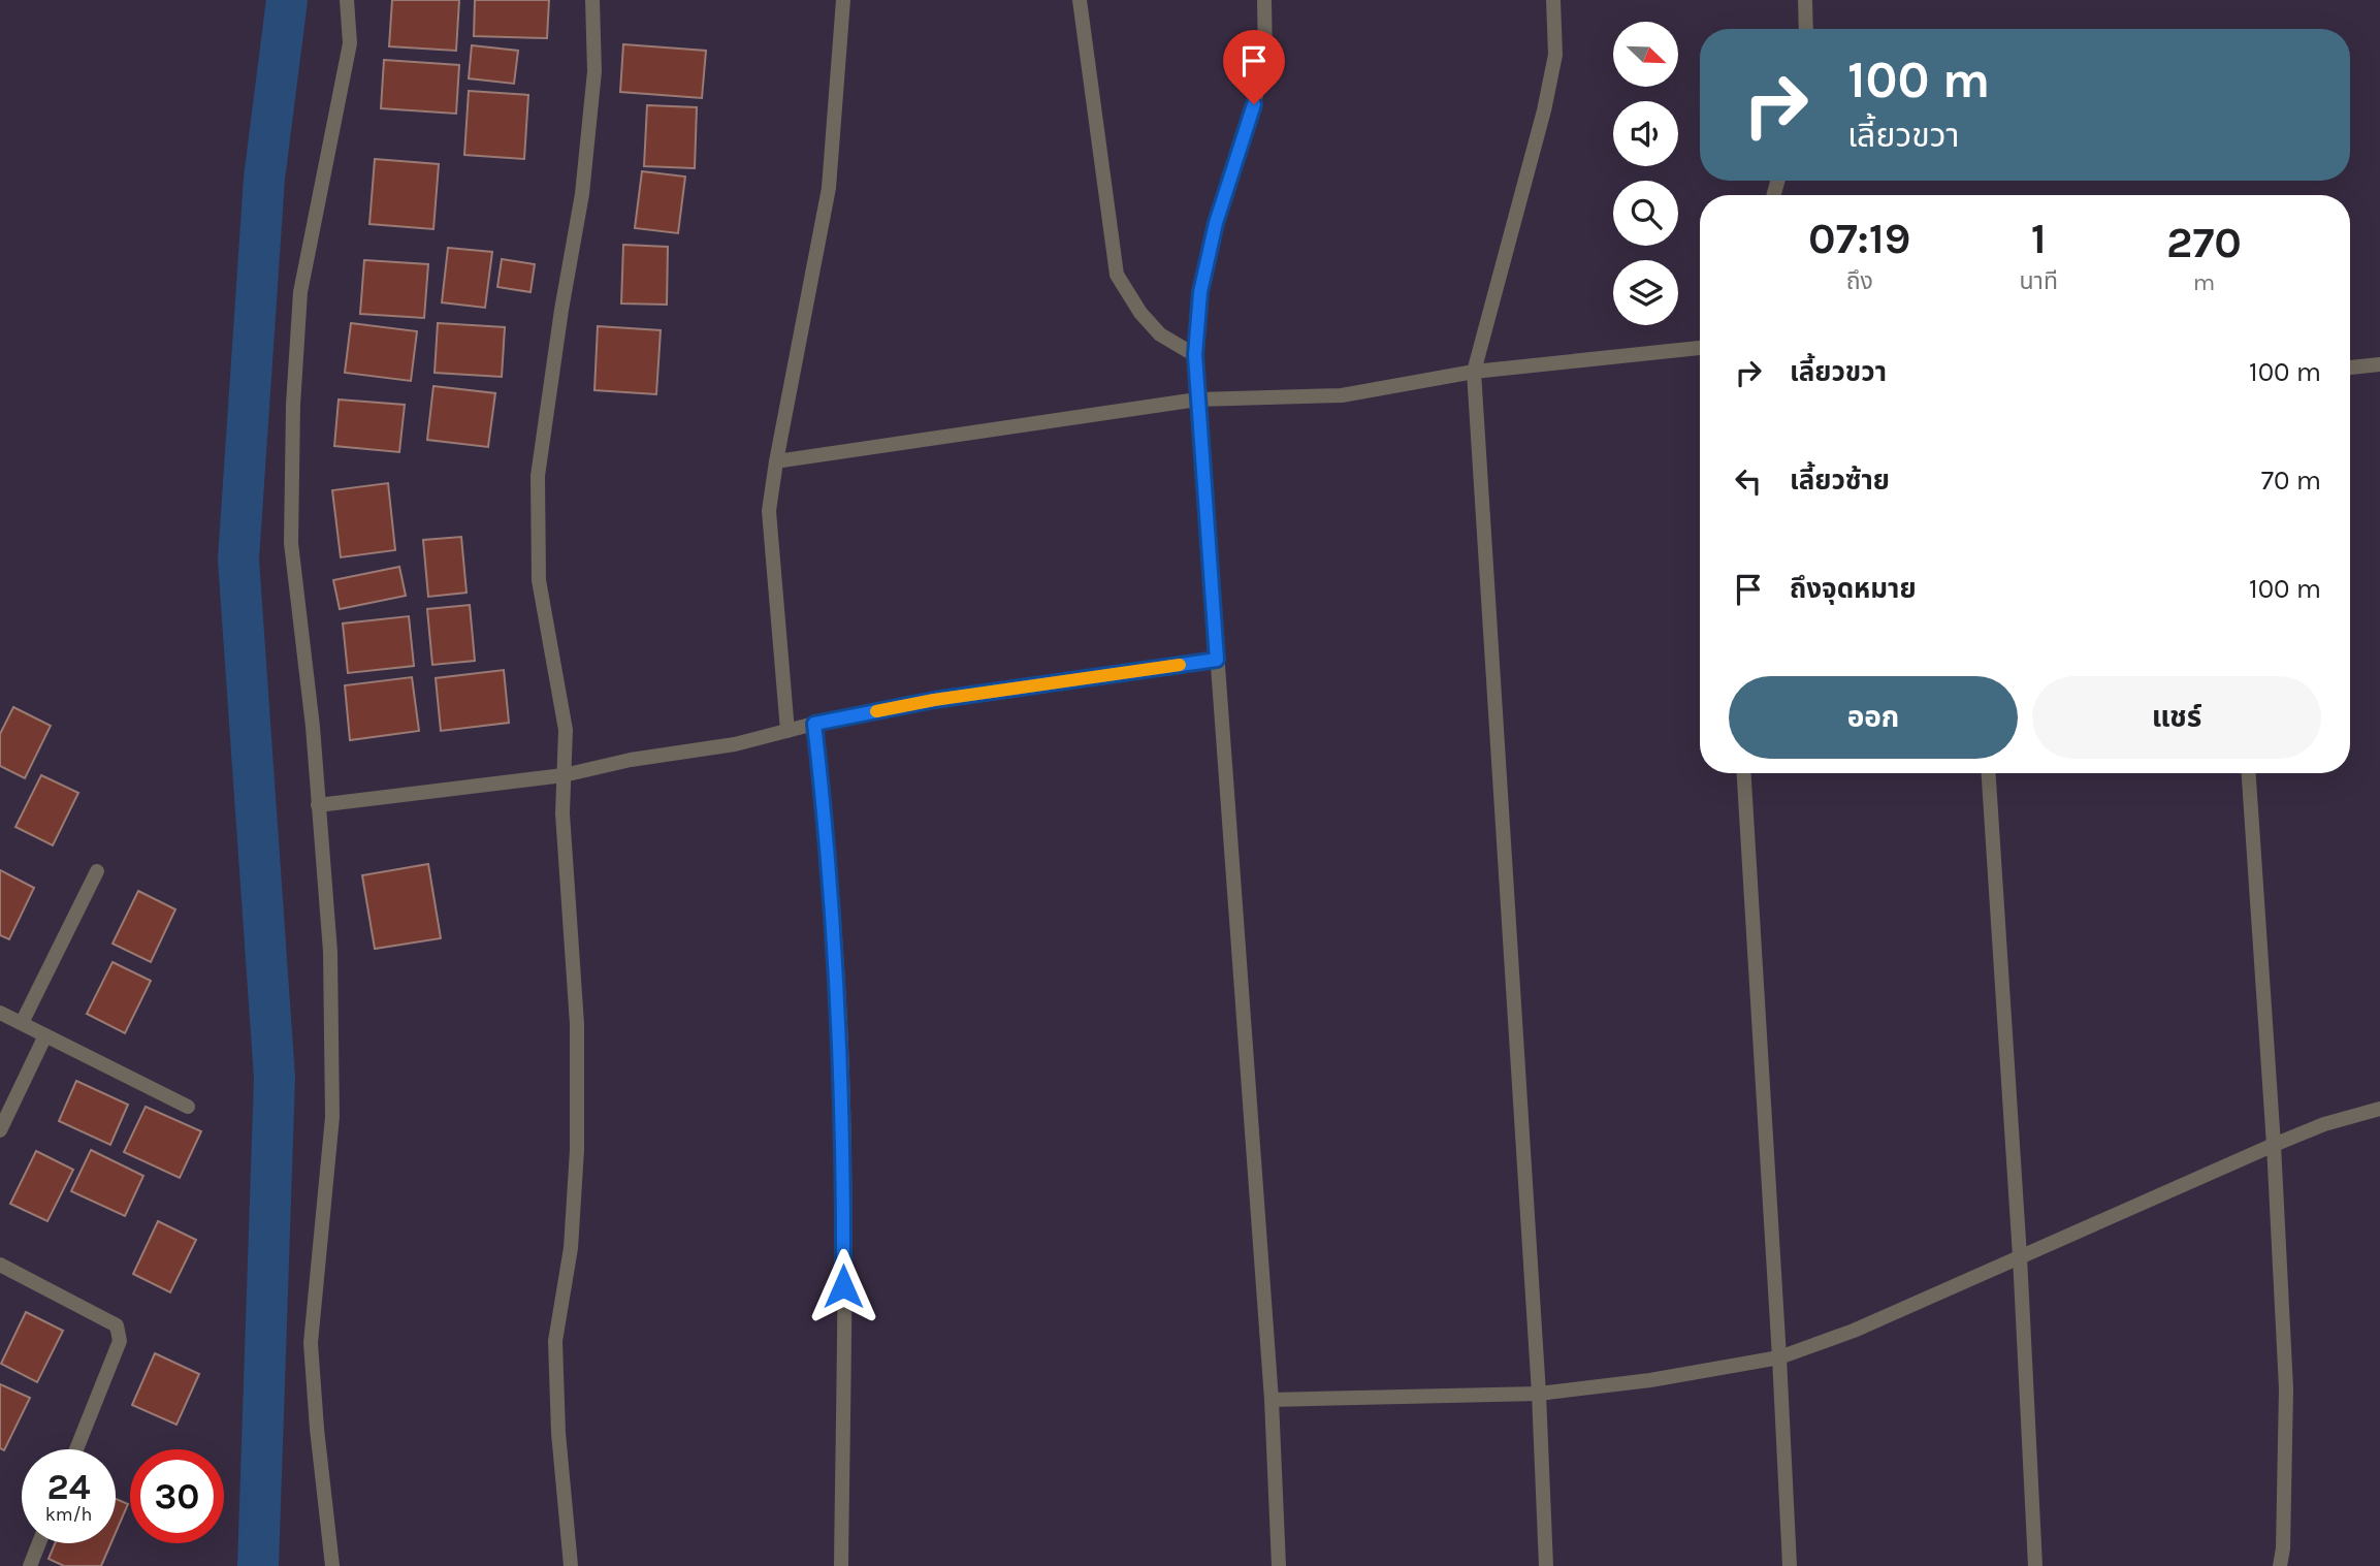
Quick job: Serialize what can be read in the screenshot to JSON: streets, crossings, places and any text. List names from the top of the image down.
{
  "north": "bottom right",
  "page": {
    "turn": ["100 m", "เลี้ยวขวา"],
    "eta": [
      "07:19",
      "ถึง",
      "1",
      "นาที",
      "270",
      "m"
    ],
    "list": [
      {
        "name": "เลี้ยวขวา",
        "value": "100 m"
      },
      {
        "name": "เลี้ยวซ้าย",
        "value": "70 m"
      },
      {
        "name": "ถึงจุดหมาย",
        "value": "100 m"
      }
    ],
    "buttons": ["ออก", "แชร์"],
    "speed": "24 km/h",
    "limit": "30"
  }
}
